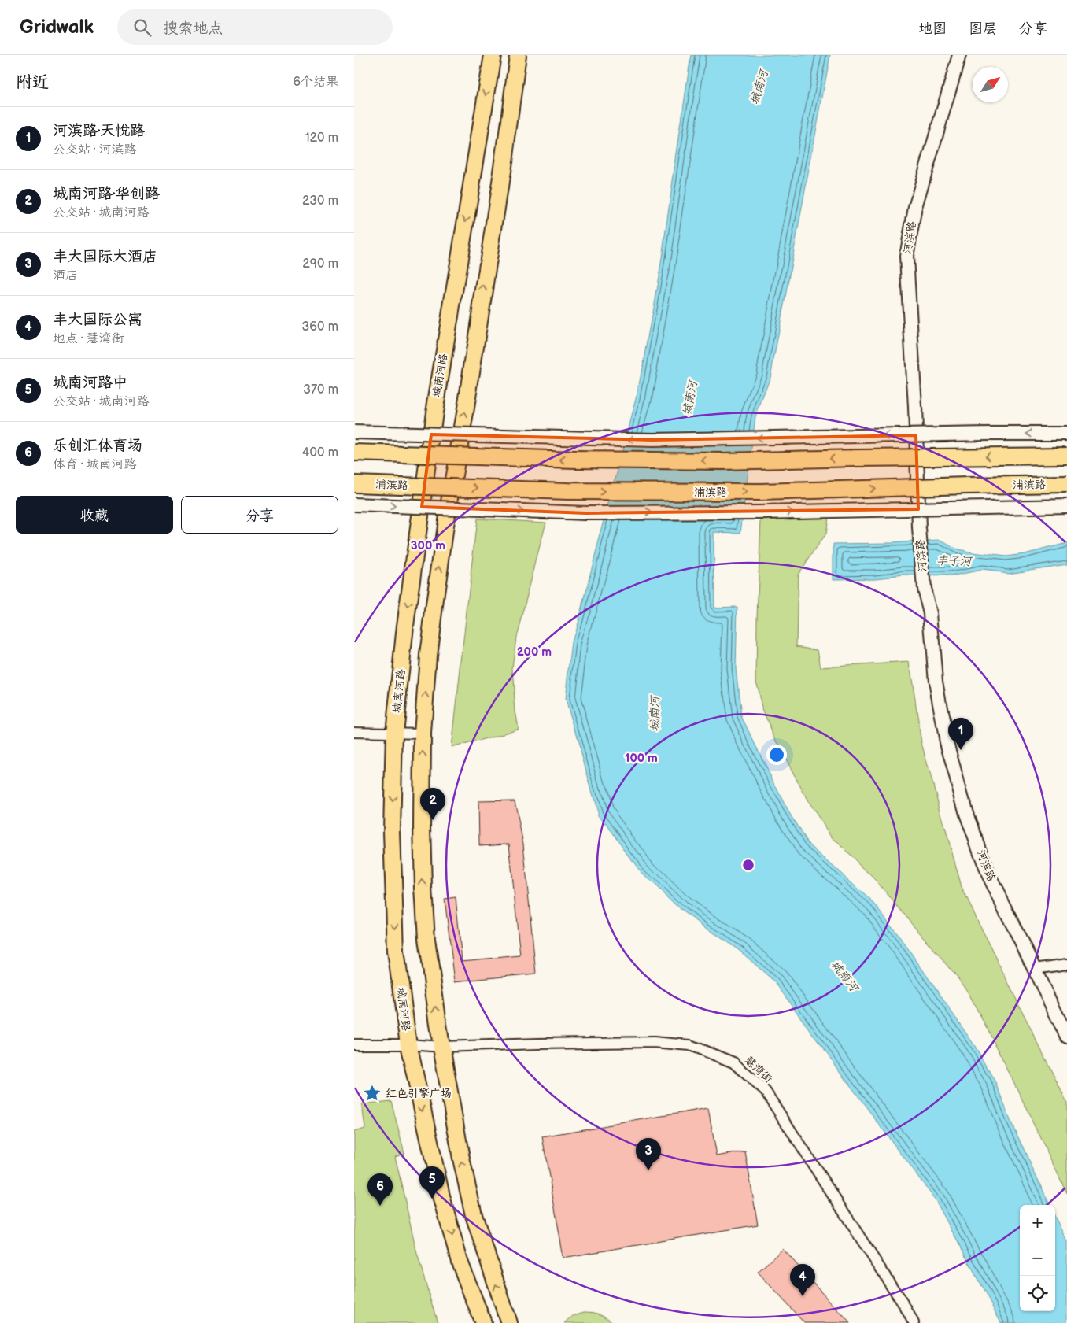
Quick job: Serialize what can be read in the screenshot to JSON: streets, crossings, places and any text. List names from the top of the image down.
{
  "streets": {
    "main road": ["城南河路", "浦滨路"],
    "street": ["河滨路", "慧湾街"]
  },
  "crossings": [
    ["城南河路", "慧湾街"]
  ],
  "water": ["城南河", "丰子河"],
  "places": {
    "place": ["红色引擎广场"]
  },
  "north": "top right",
  "page": {
    "header": "Gridwalk",
    "search": "搜索地点",
    "nav": ["地图", "图层", "分享"],
    "heading": ["附近", "6个结果"],
    "list": [
      {
        "mark": "1",
        "name": "河滨路·天悦路",
        "note": "公交站 · 河滨路",
        "value": "120 m"
      },
      {
        "mark": "2",
        "name": "城南河路·华创路",
        "note": "公交站 · 城南河路",
        "value": "230 m"
      },
      {
        "mark": "3",
        "name": "丰大国际大酒店",
        "note": "酒店",
        "value": "290 m"
      },
      {
        "mark": "4",
        "name": "丰大国际公寓",
        "note": "地点 · 慧湾街",
        "value": "360 m"
      },
      {
        "mark": "5",
        "name": "城南河路中",
        "note": "公交站 · 城南河路",
        "value": "370 m"
      },
      {
        "mark": "6",
        "name": "乐创汇体育场",
        "note": "体育 · 城南河路",
        "value": "400 m"
      }
    ],
    "buttons": ["收藏", "分享"],
    "pins": [
      "1",
      "2",
      "3",
      "5",
      "6",
      "4"
    ],
    "map_buttons": ["+", "−"]
  },
  "rings": ["300 m", "200 m", "100 m"]
}
